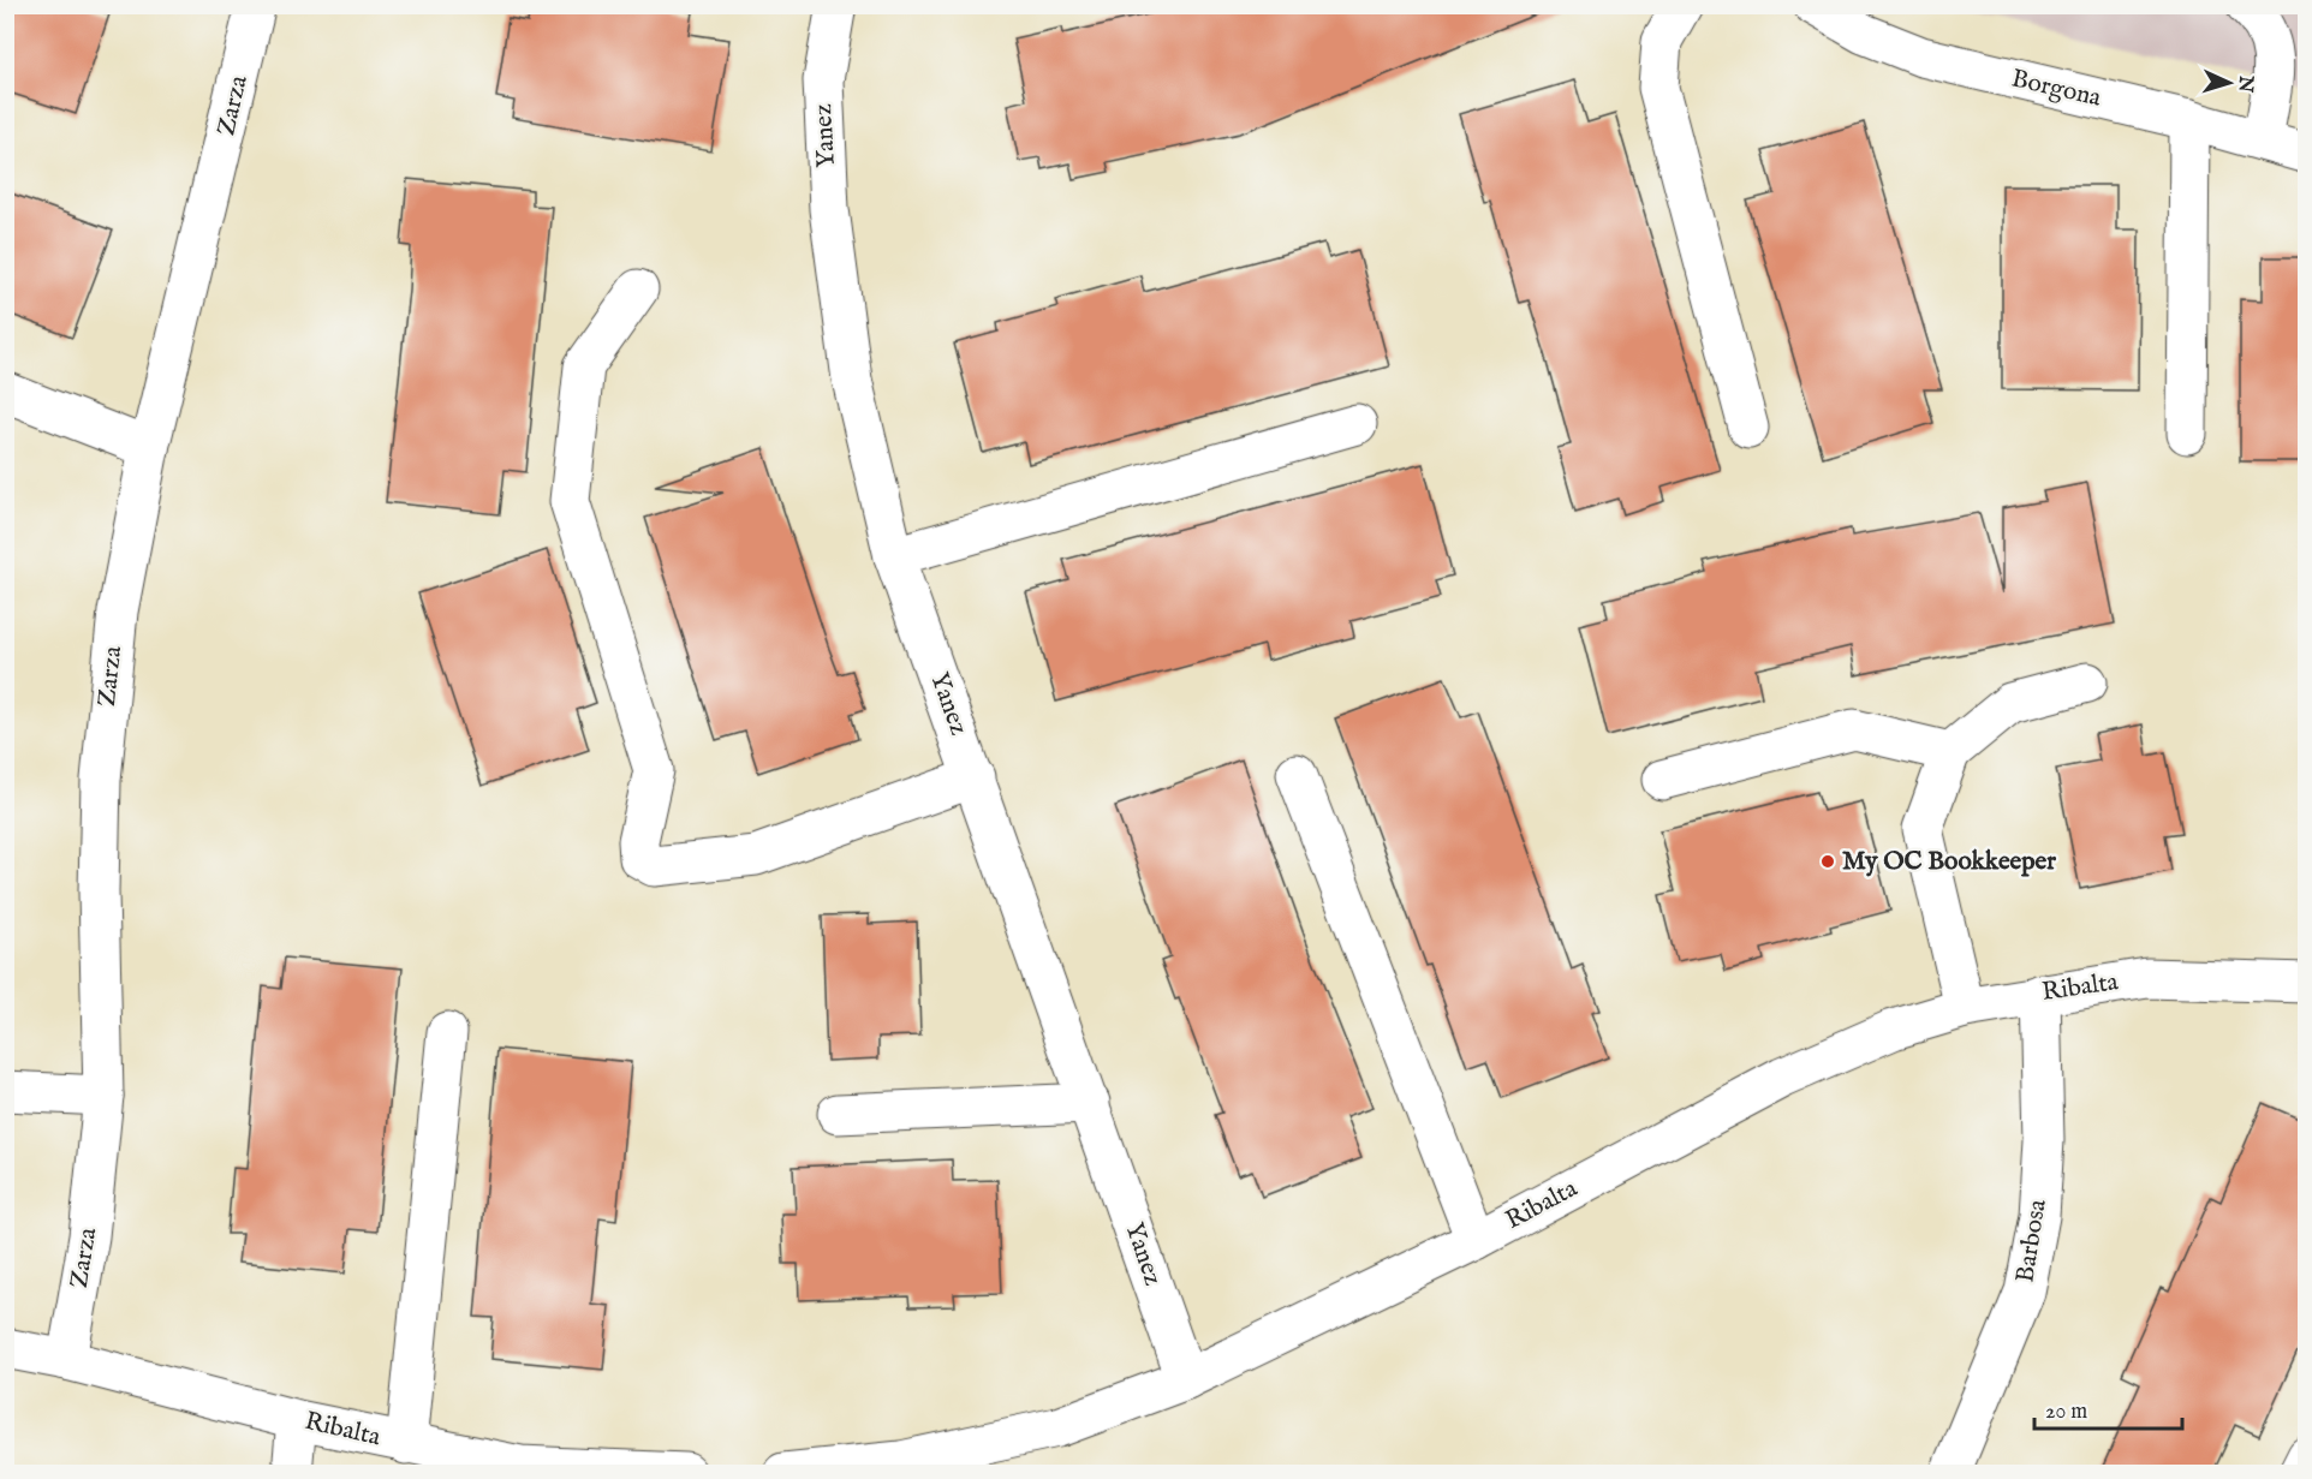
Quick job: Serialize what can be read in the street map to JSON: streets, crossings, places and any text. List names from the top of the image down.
{
  "streets": {
    "street": [
      "Borgona",
      "Zarza",
      "Yanez",
      "Ribalta",
      "Barbosa"
    ]
  },
  "crossings": [
    ["Zarza", "Ribalta"],
    ["Yanez", "Ribalta"],
    ["Ribalta", "Barbosa"]
  ],
  "places": ["My OC Bookkeeper"],
  "scale_bar": "20 m",
  "north": "right"
}
